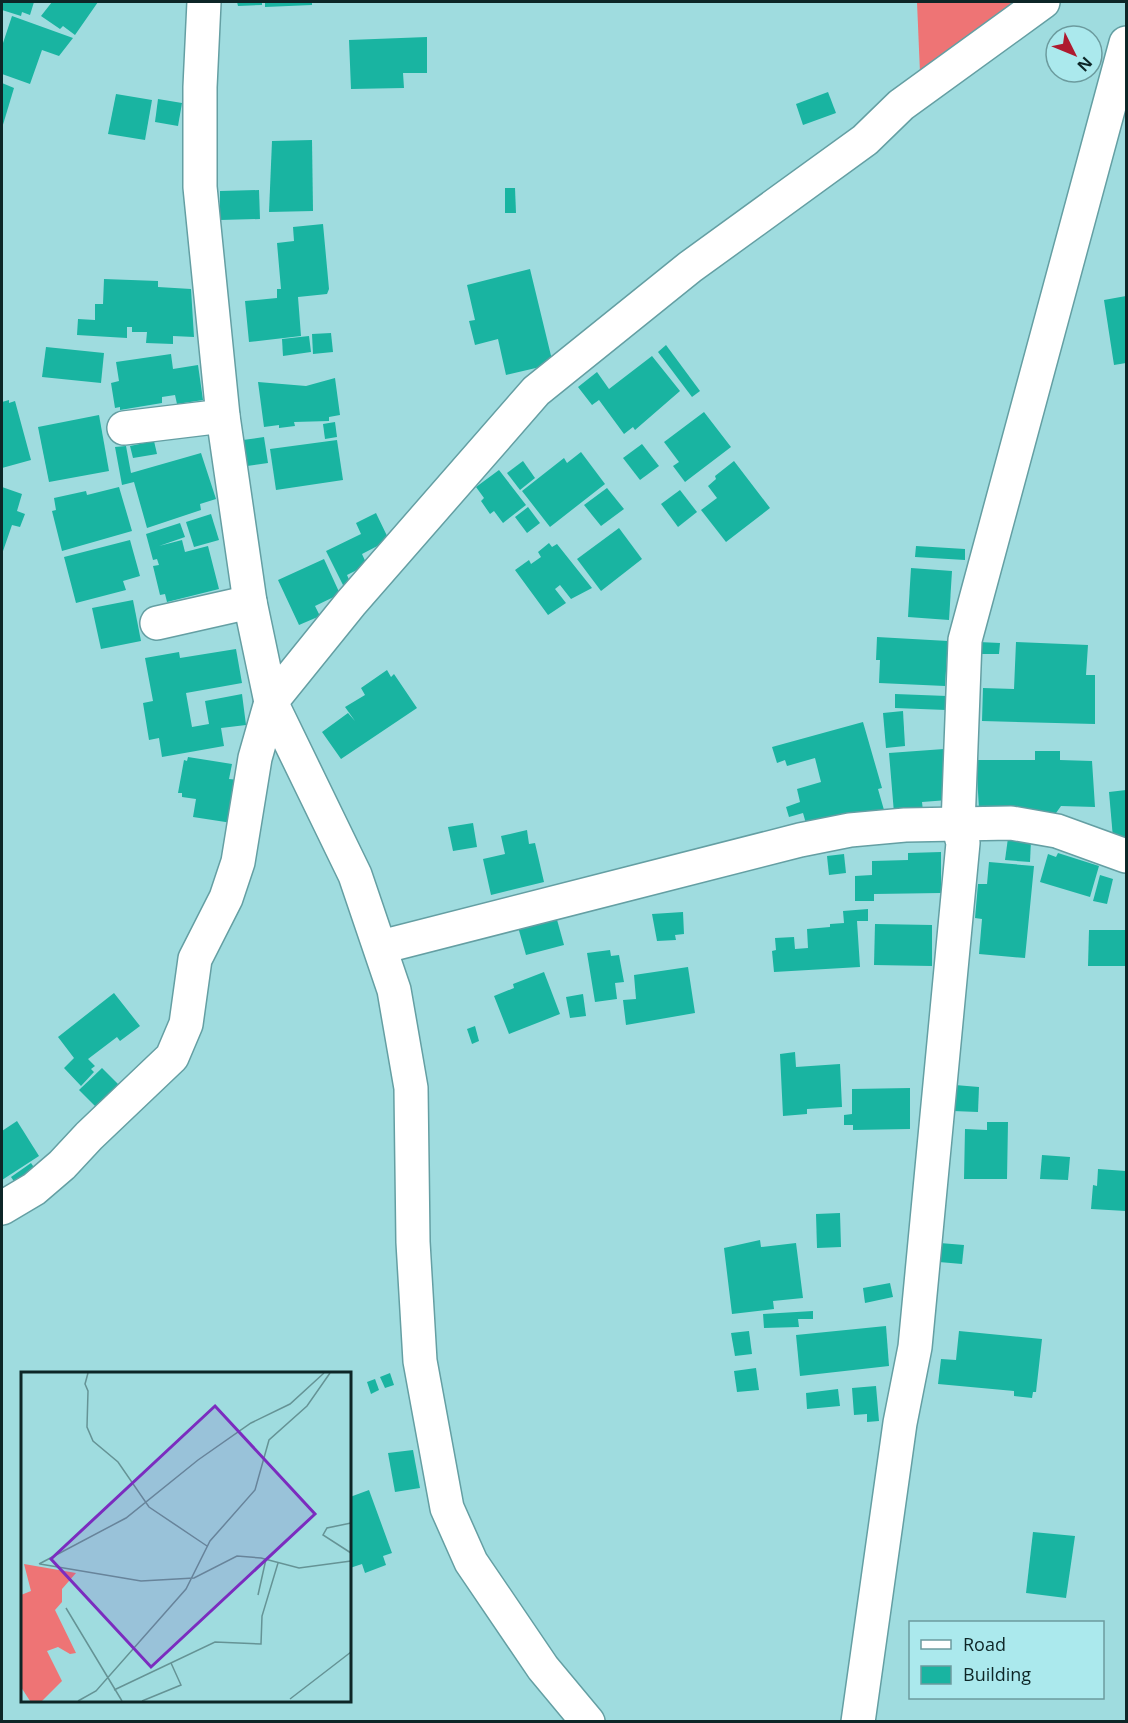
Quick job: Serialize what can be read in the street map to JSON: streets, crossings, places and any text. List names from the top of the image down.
{
  "legend": ["Road", "Building"],
  "north": "bottom right"
}
